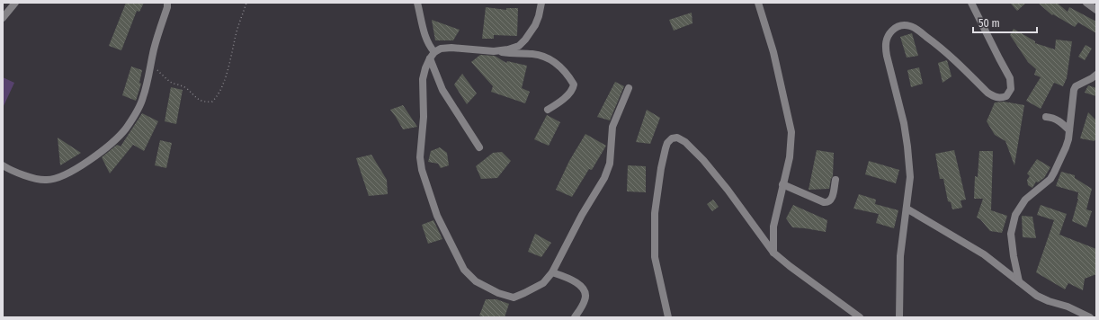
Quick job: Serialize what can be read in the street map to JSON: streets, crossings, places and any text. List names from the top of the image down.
{
  "scale_bar": "50 m"
}
